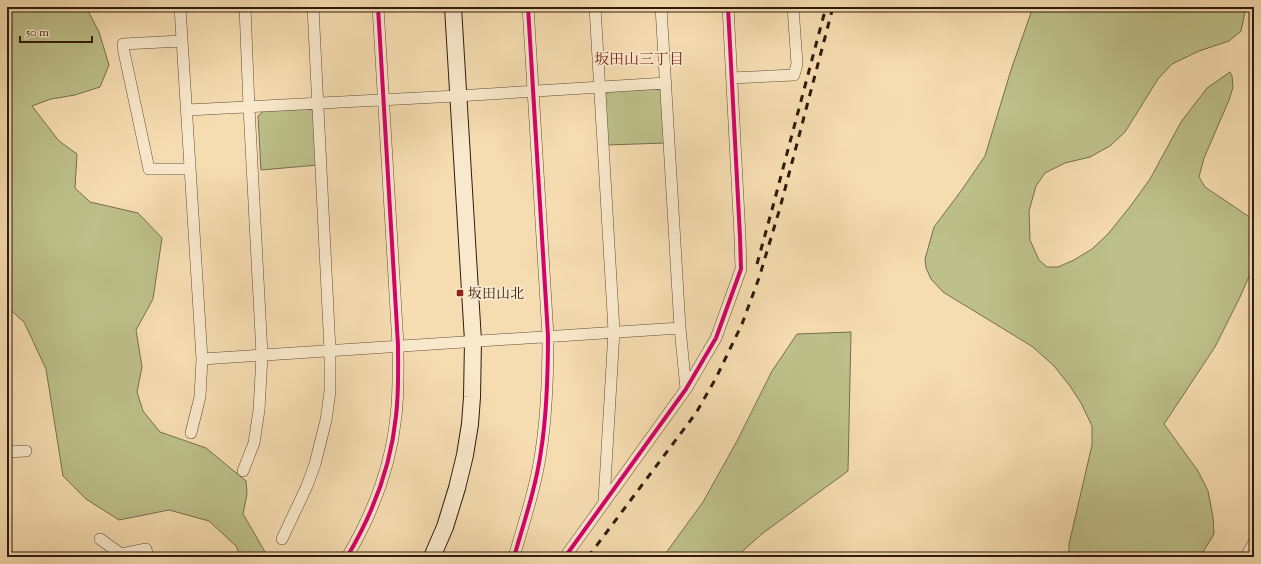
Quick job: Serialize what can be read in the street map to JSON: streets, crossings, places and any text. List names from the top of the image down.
{
  "districts": ["坂田山三丁目"],
  "places": {
    "transit": ["坂田山北"]
  },
  "scale_bar": "50 m"
}
